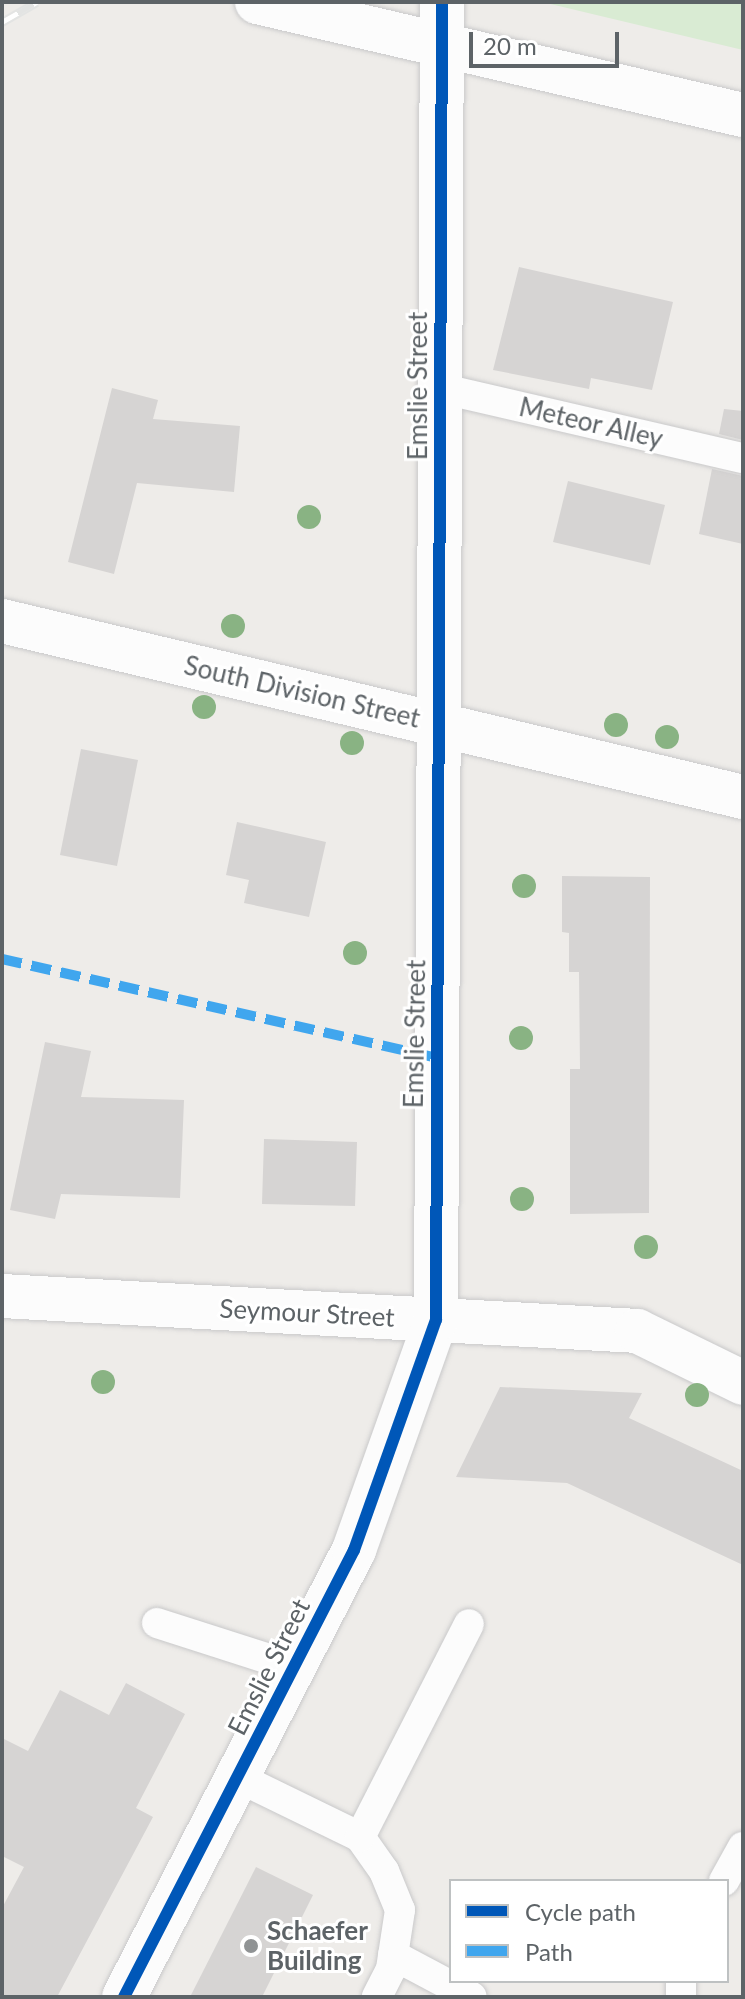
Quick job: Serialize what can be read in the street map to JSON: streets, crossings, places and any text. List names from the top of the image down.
{
  "streets": {
    "street": ["Emslie Street", "South Division Street", "Seymour Street"],
    "lane": ["Meteor Alley"]
  },
  "crossings": [
    ["Emslie Street", "Meteor Alley"],
    ["Emslie Street", "South Division Street"],
    ["Emslie Street", "Seymour Street"]
  ],
  "places": ["Schaefer Building"],
  "legend": ["Cycle path", "Path"],
  "scale_bar": "20 m"
}
